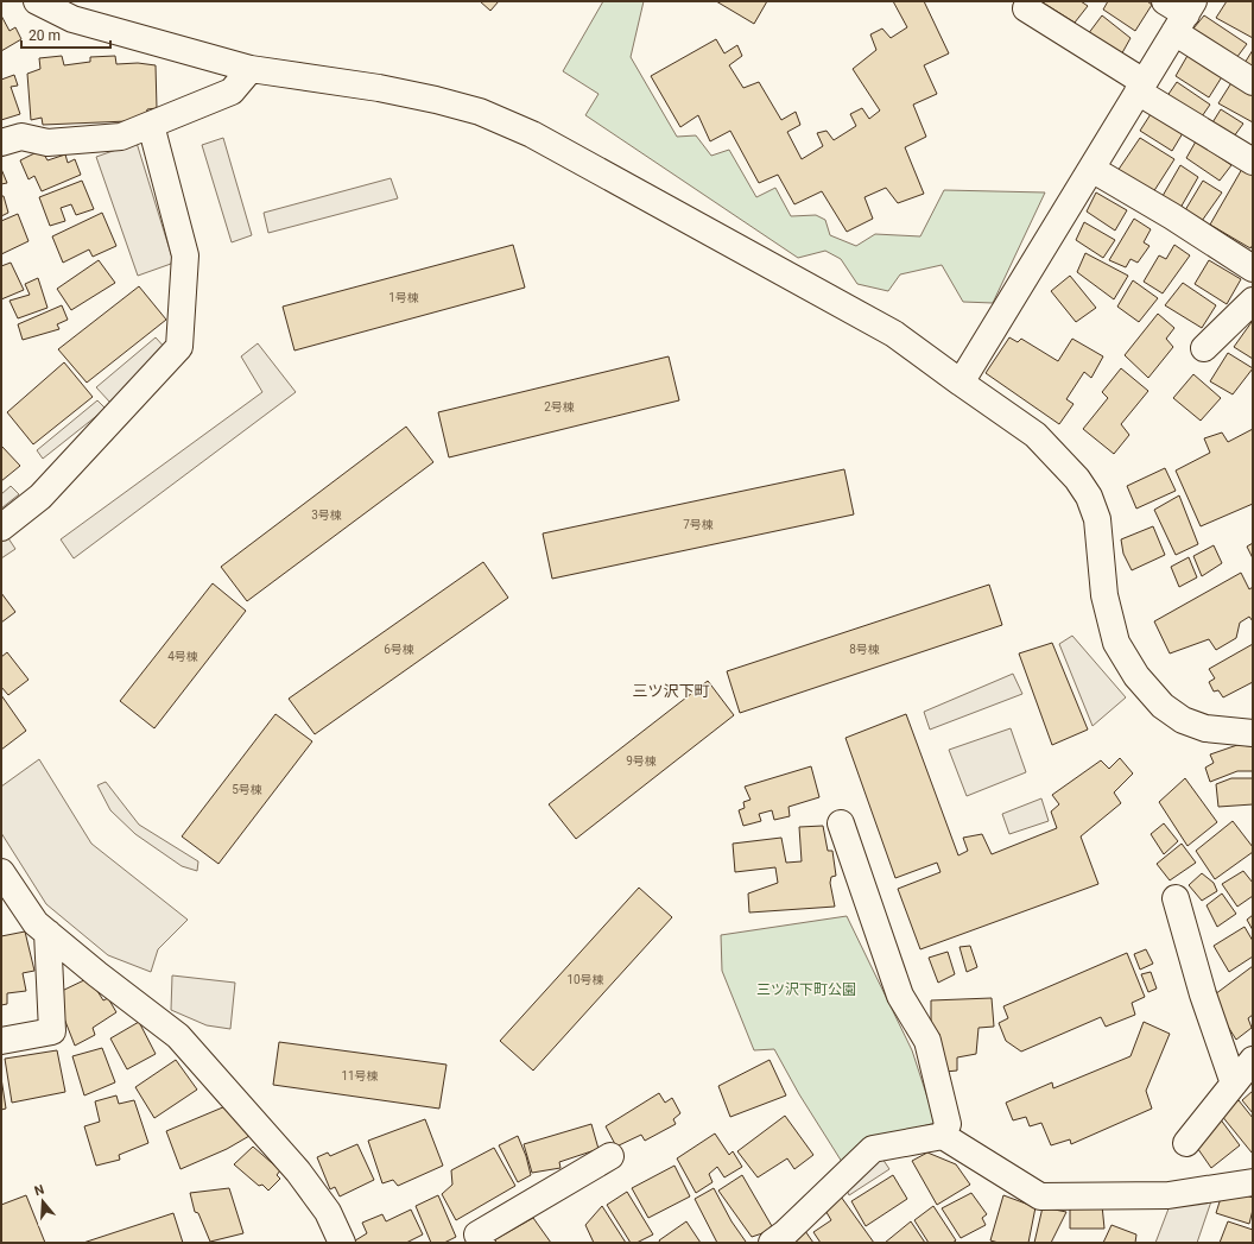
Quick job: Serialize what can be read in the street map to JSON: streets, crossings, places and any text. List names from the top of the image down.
{
  "districts": ["三ツ沢下町"],
  "parks": ["三ツ沢下町公園"],
  "house_numbers": [
    "1号棟",
    "2号棟",
    "3号棟",
    "7号棟",
    "6号棟",
    "8号棟",
    "4号棟",
    "9号棟",
    "5号棟",
    "10号棟",
    "11号棟"
  ],
  "scale_bar": "20 m",
  "north": "top"
}
